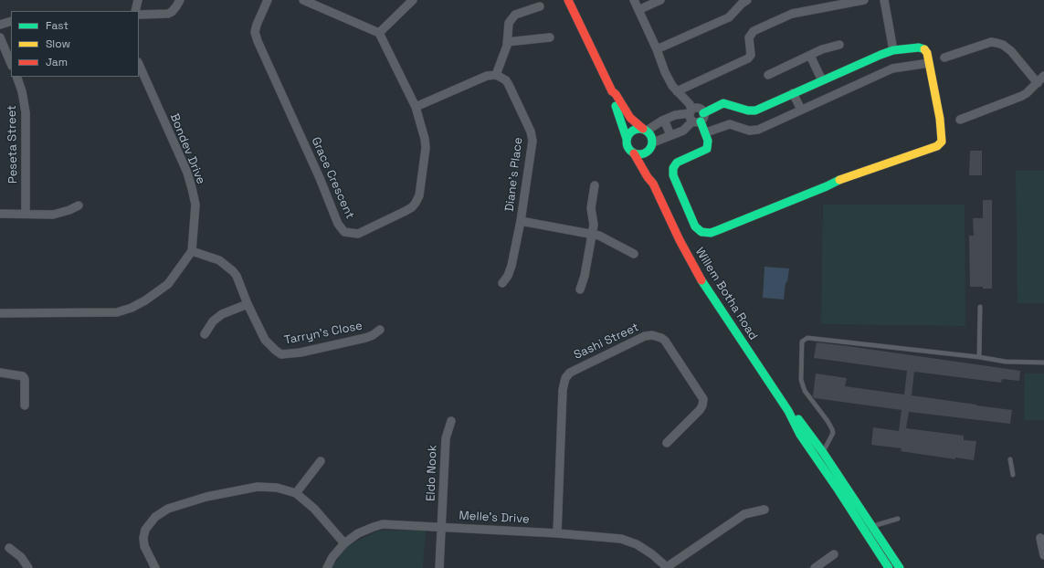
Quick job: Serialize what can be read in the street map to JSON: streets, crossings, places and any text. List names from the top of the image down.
{
  "streets": {
    "street": [
      "Peseta Street",
      "Bondev Drive",
      "Diane's Place",
      "Grace Crescent",
      "Willem Botha Road",
      "Tarryn's Close",
      "Sashi Street",
      "Eldo Nook",
      "Melle's Drive"
    ]
  },
  "crossings": [
    ["Bondev Drive", "Tarryn's Close"],
    ["Sashi Street", "Melle's Drive"],
    ["Eldo Nook", "Melle's Drive"]
  ],
  "legend": ["Fast", "Slow", "Jam"]
}
